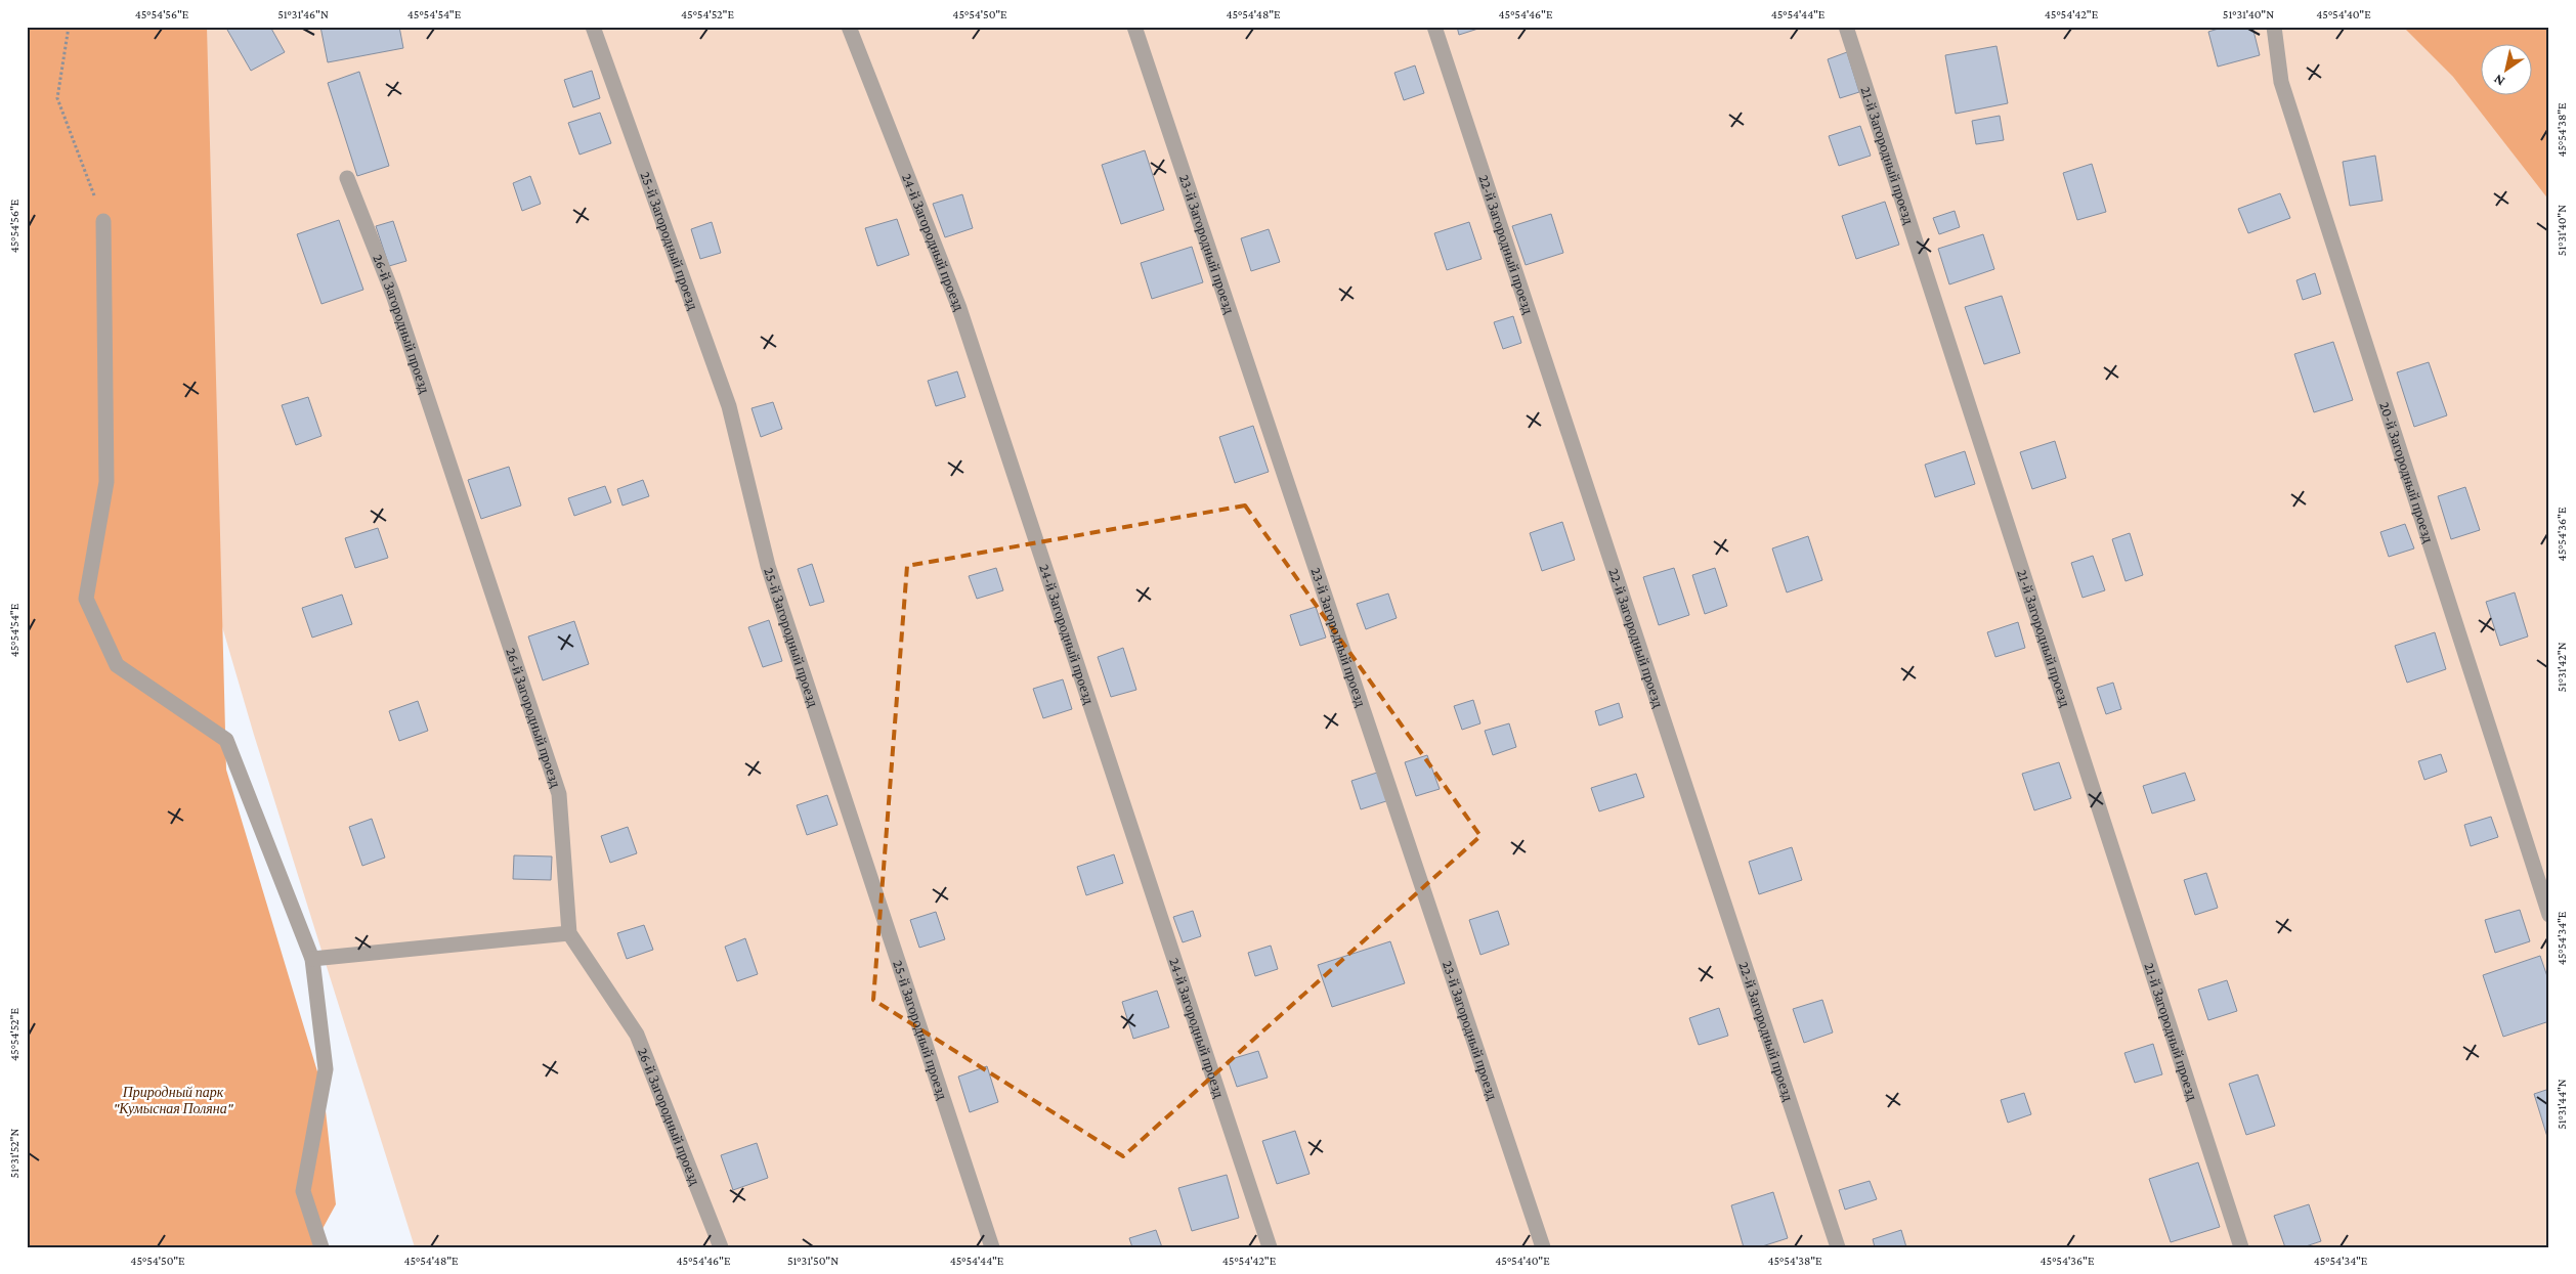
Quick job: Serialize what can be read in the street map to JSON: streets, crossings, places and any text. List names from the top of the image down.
{
  "streets": {
    "lane": [
      "21-й Загородный проезд",
      "25-й Загородный проезд",
      "24-й Загородный проезд",
      "23-й Загородный проезд",
      "22-й Загородный проезд",
      "26-й Загородный проезд",
      "20-й Загородный проезд"
    ]
  },
  "parks": ["Природный парк \"Кумысная Поляна\""],
  "north": "bottom left",
  "coordinates": [
    "45°54'56\"E",
    "51°31'46\"N",
    "45°54'54\"E",
    "45°54'52\"E",
    "45°54'50\"E",
    "45°54'48\"E",
    "45°54'46\"E",
    "45°54'44\"E",
    "45°54'42\"E",
    "51°31'40\"N",
    "45°54'40\"E",
    "45°54'38\"E",
    "45°54'36\"E",
    "51°31'42\"N",
    "45°54'34\"E",
    "51°31'44\"N",
    "51°31'52\"N",
    "51°31'50\"N"
  ]
}
